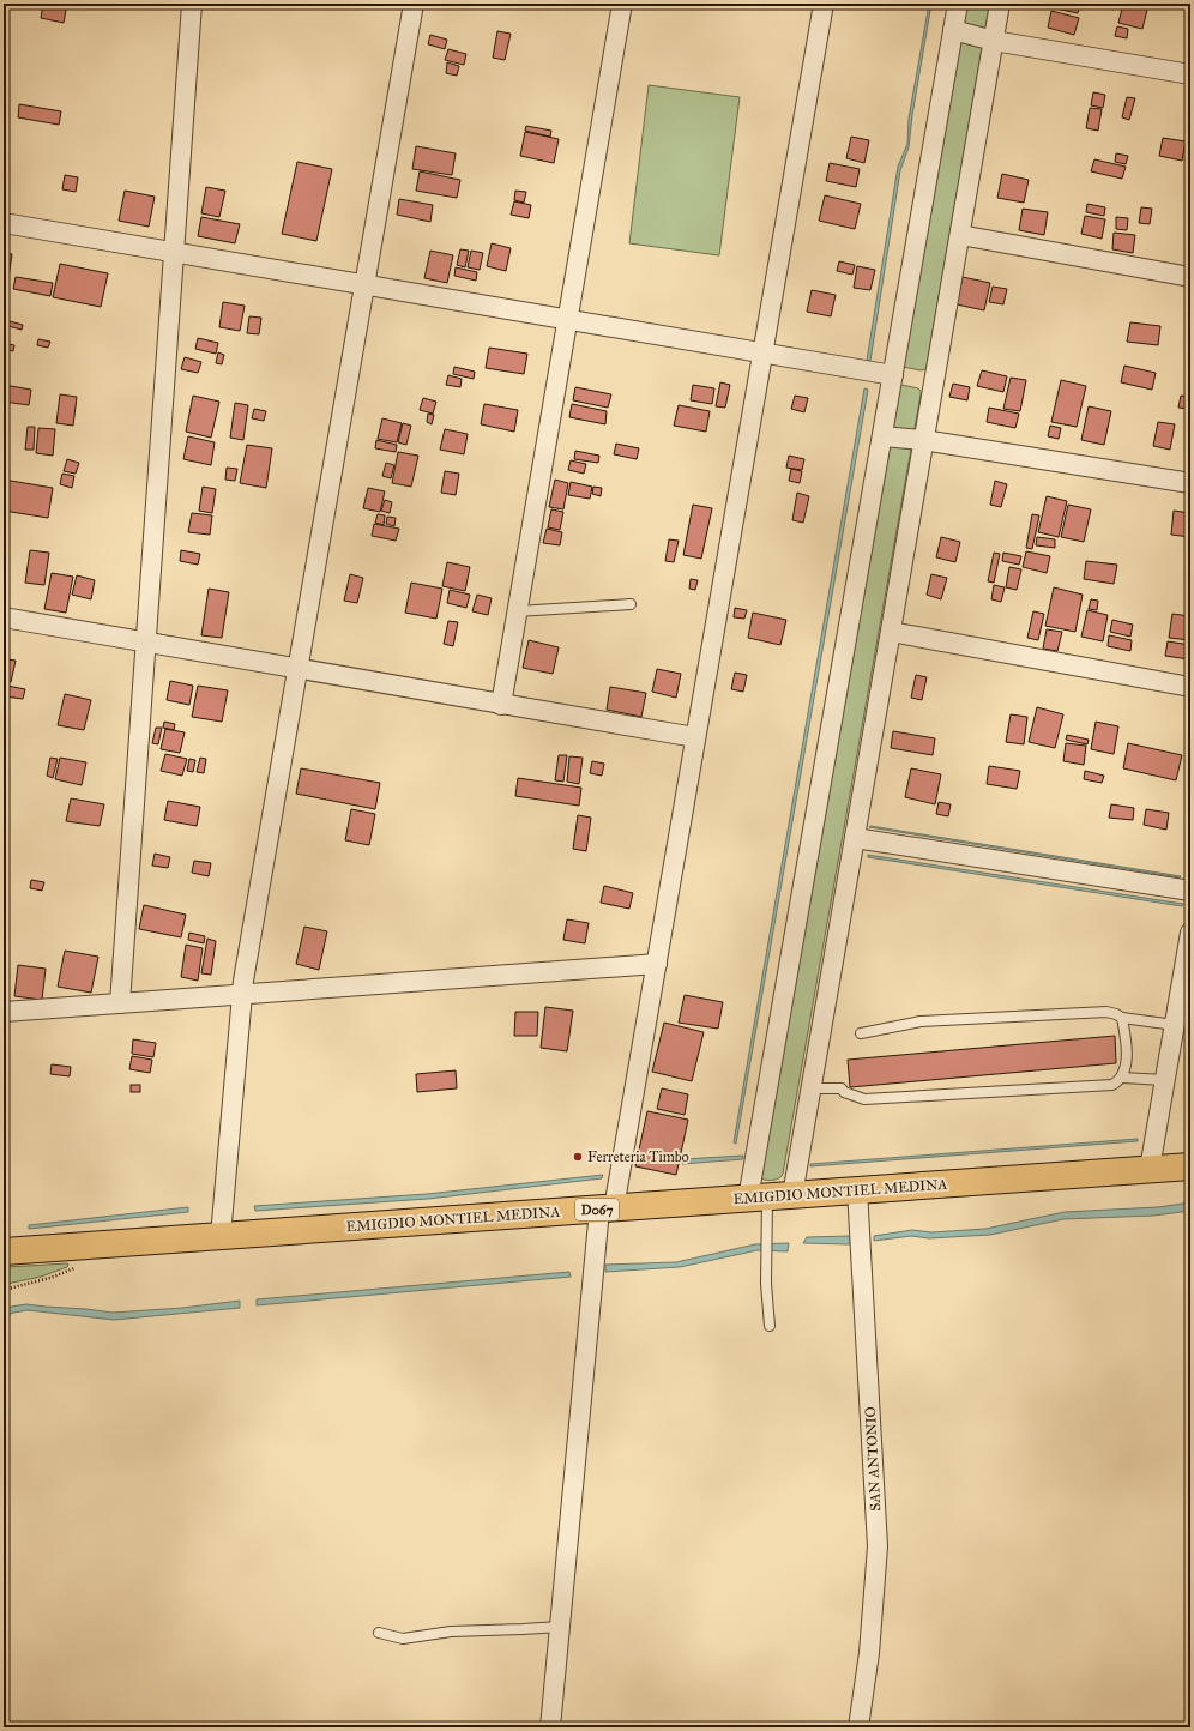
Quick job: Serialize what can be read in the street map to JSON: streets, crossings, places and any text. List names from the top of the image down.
{
  "streets": {
    "main road": ["EMIGDIO MONTIEL MEDINA", "D067"],
    "street": ["SAN ANTONIO"]
  },
  "crossings": [
    ["EMIGDIO MONTIEL MEDINA", "SAN ANTONIO"]
  ],
  "places": ["Ferreteria Timbo"]
}
